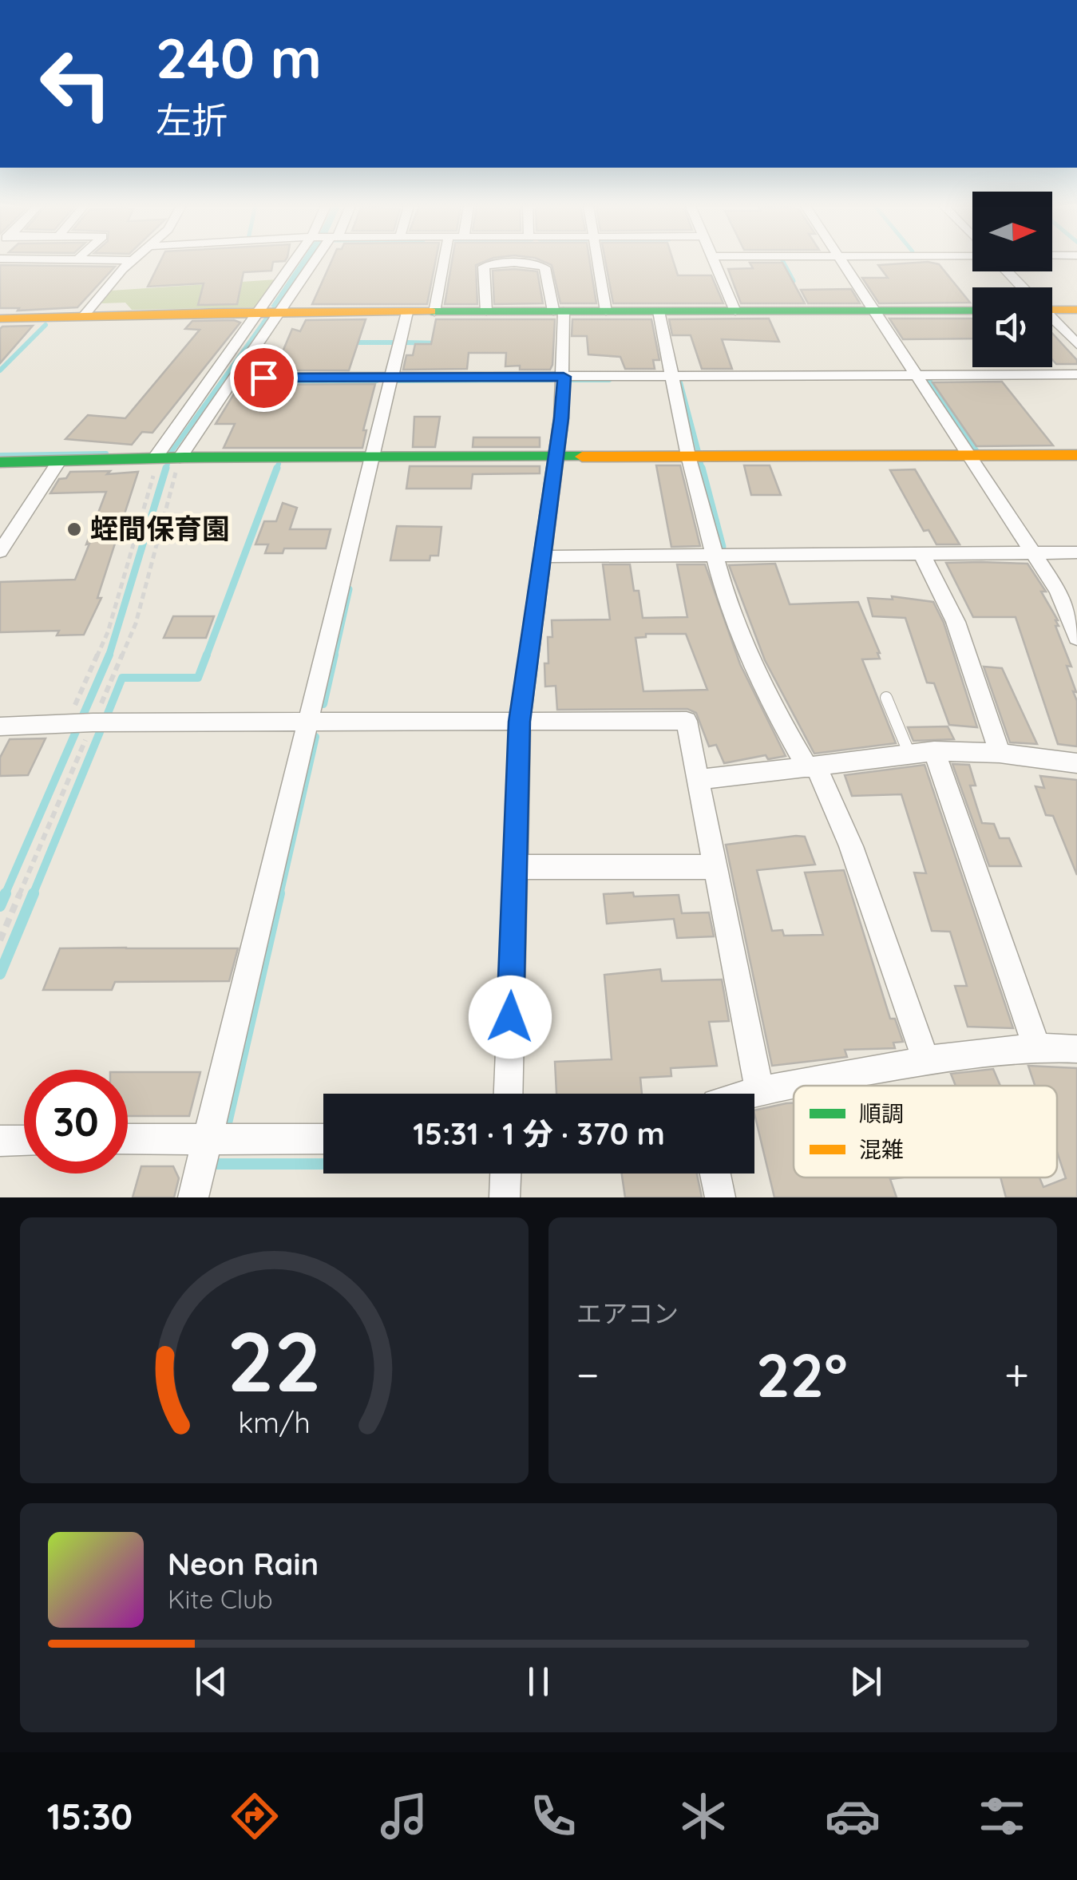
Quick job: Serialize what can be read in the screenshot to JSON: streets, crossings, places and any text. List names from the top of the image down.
{
  "places": ["蛭間保育園"],
  "legend": ["順調", "混雑"],
  "north": "right",
  "page": {
    "turn": ["240 m", "左折"],
    "limit": "30",
    "trip": "15:31 · 1 分 · 370 m",
    "tile": "エアコン",
    "heat": ["−", "22°", "+"],
    "song": ["Neon Rain", "Kite Club"],
    "tabs": "15:30",
    "gauge": ["22", "km/h"]
  }
}
